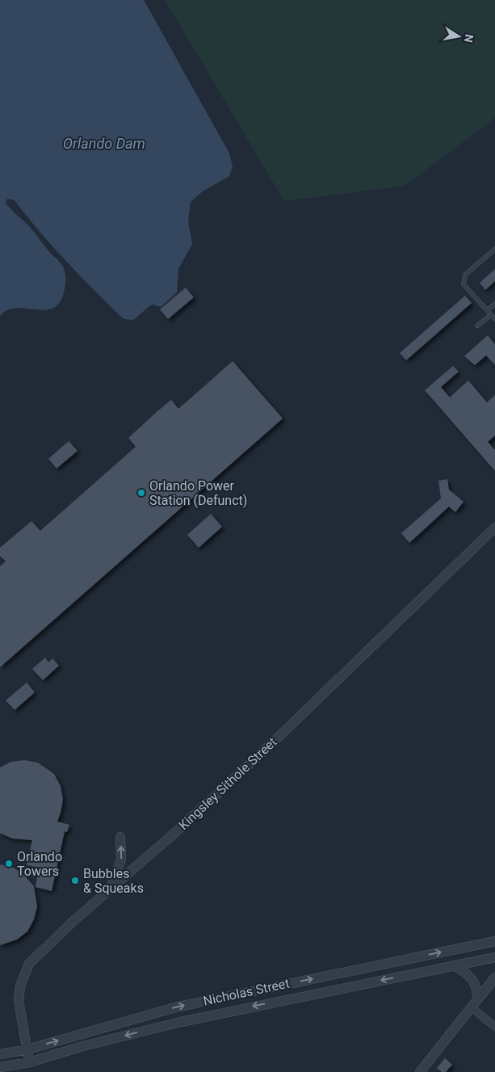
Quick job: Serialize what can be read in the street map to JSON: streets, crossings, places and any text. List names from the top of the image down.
{
  "streets": {
    "street": ["Kingsley Sithole Street", "Nicholas Street"]
  },
  "crossings": [
    ["Kingsley Sithole Street", "Nicholas Street"]
  ],
  "water": ["Orlando Dam"],
  "places": ["Orlando Power Station (Defunct)", "Orlando Towers", "Bubbles & Squeaks"],
  "north": "right"
}
